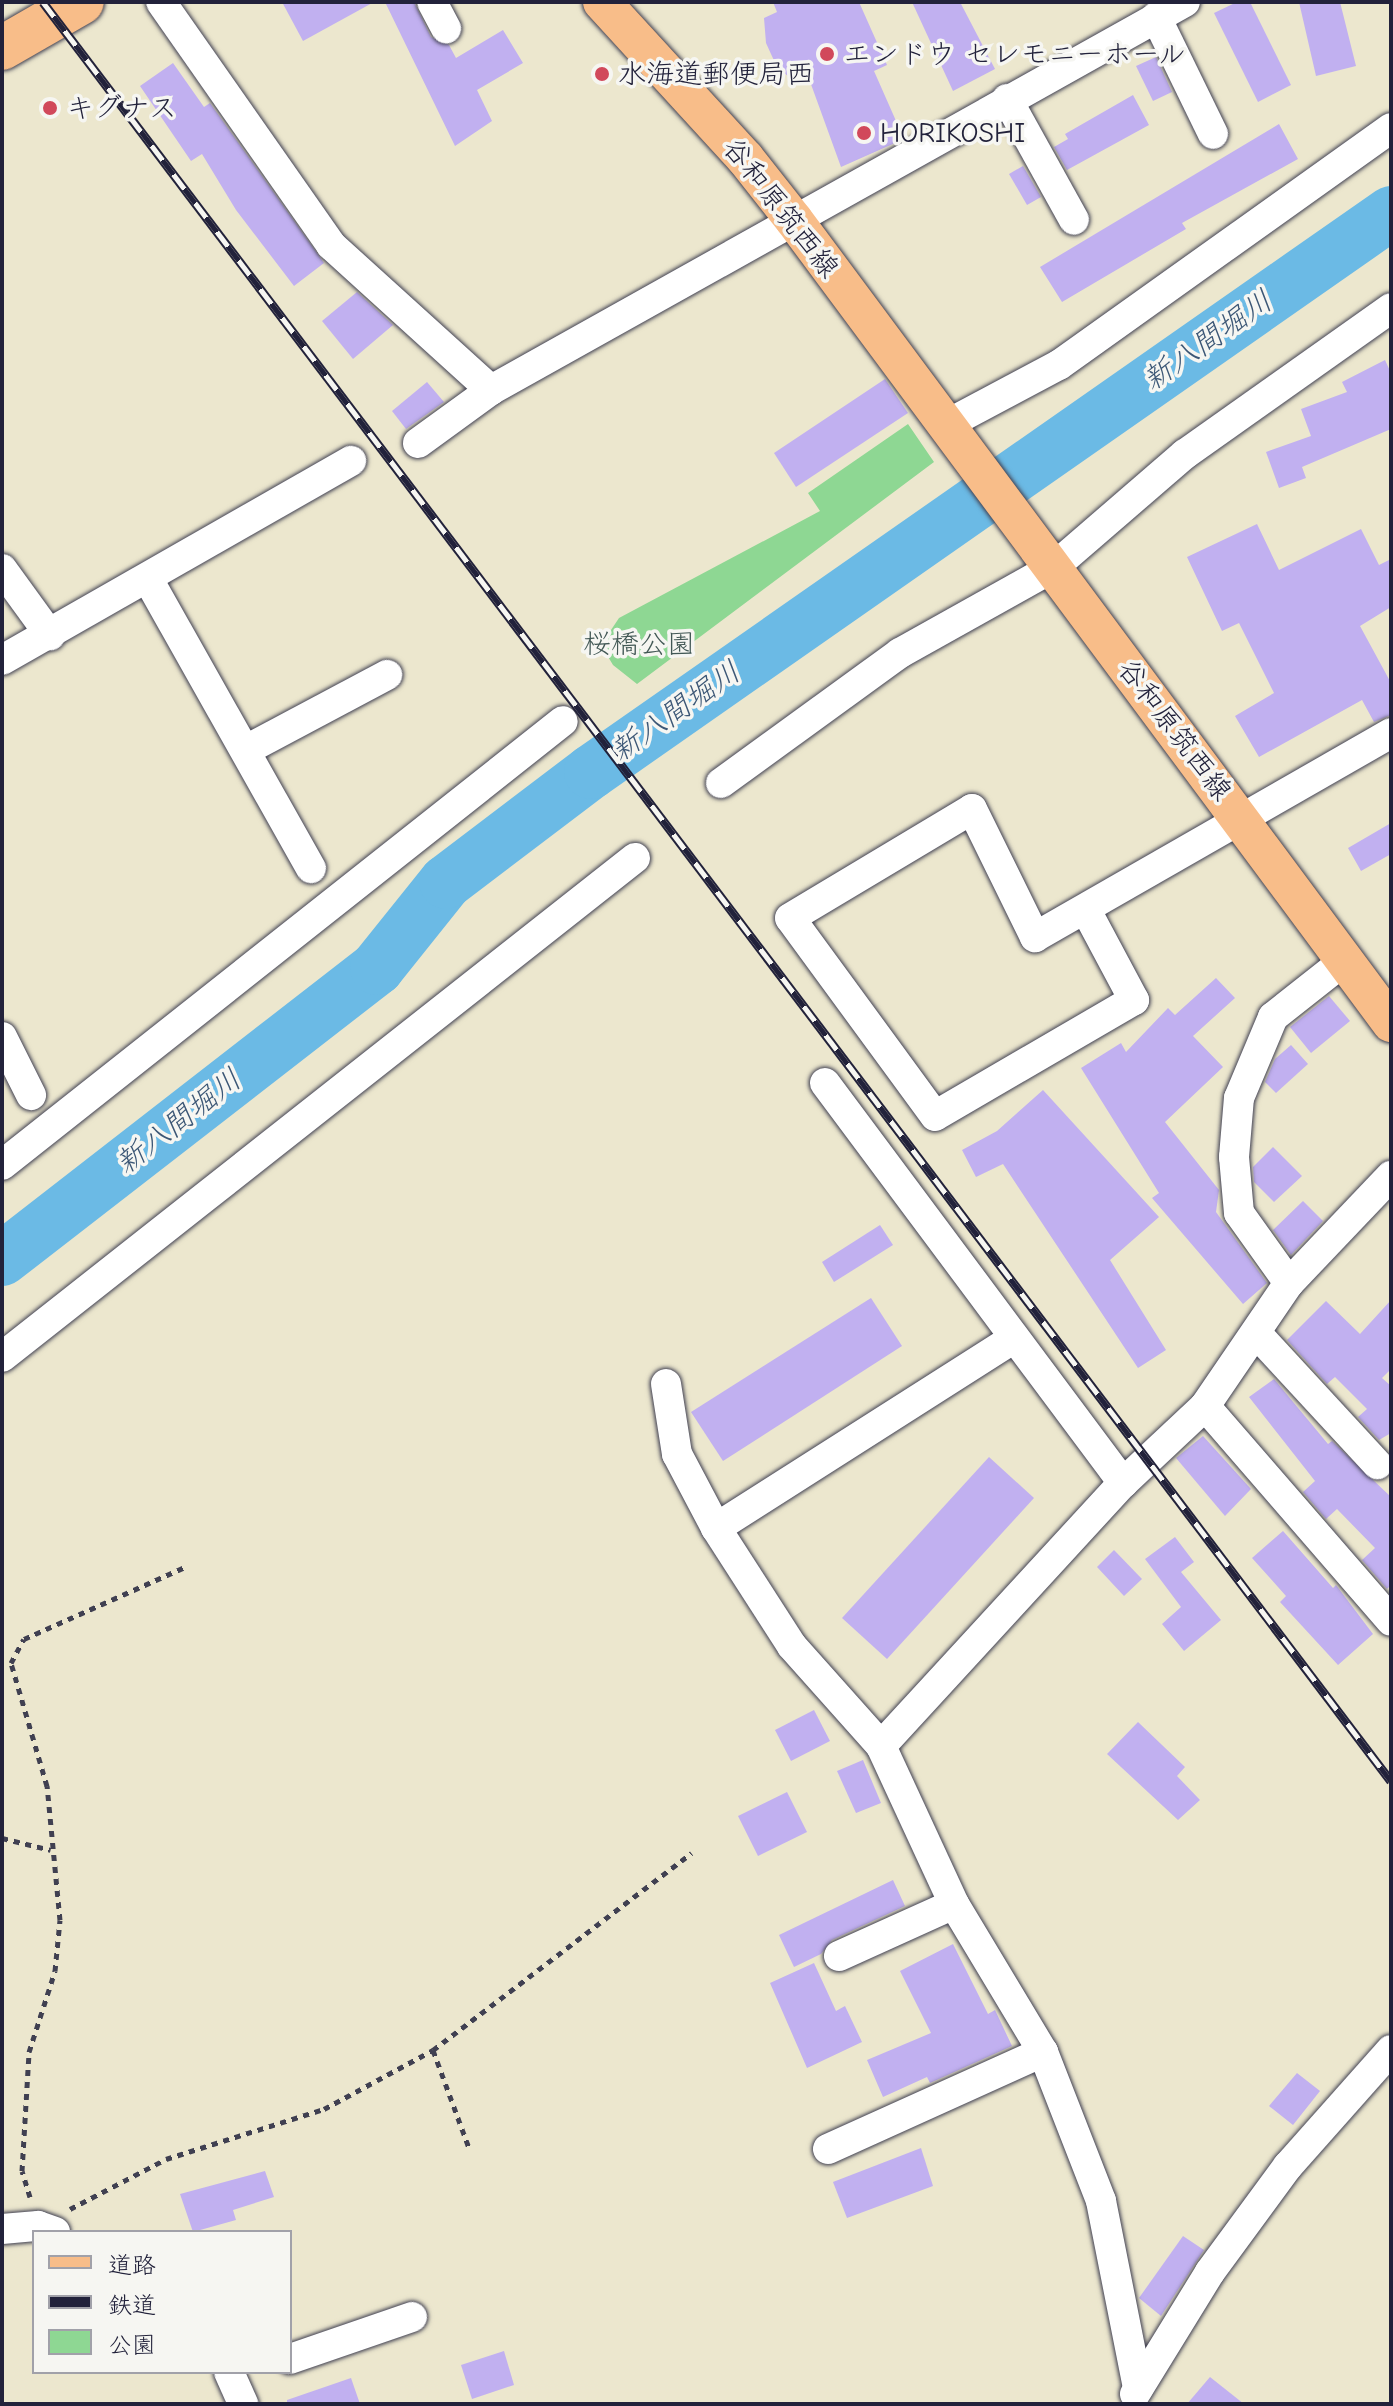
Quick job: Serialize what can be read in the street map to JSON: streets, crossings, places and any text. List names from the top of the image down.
{
  "streets": {
    "main road": ["谷和原筑西線"]
  },
  "water": ["新八間堀川"],
  "parks": ["桜橋公園"],
  "places": [
    "エンドウ セレモニーホール",
    "水海道郵便局西",
    "キグナス",
    "HORIKOSHI"
  ],
  "legend": ["道路", "鉄道", "公園"]
}
